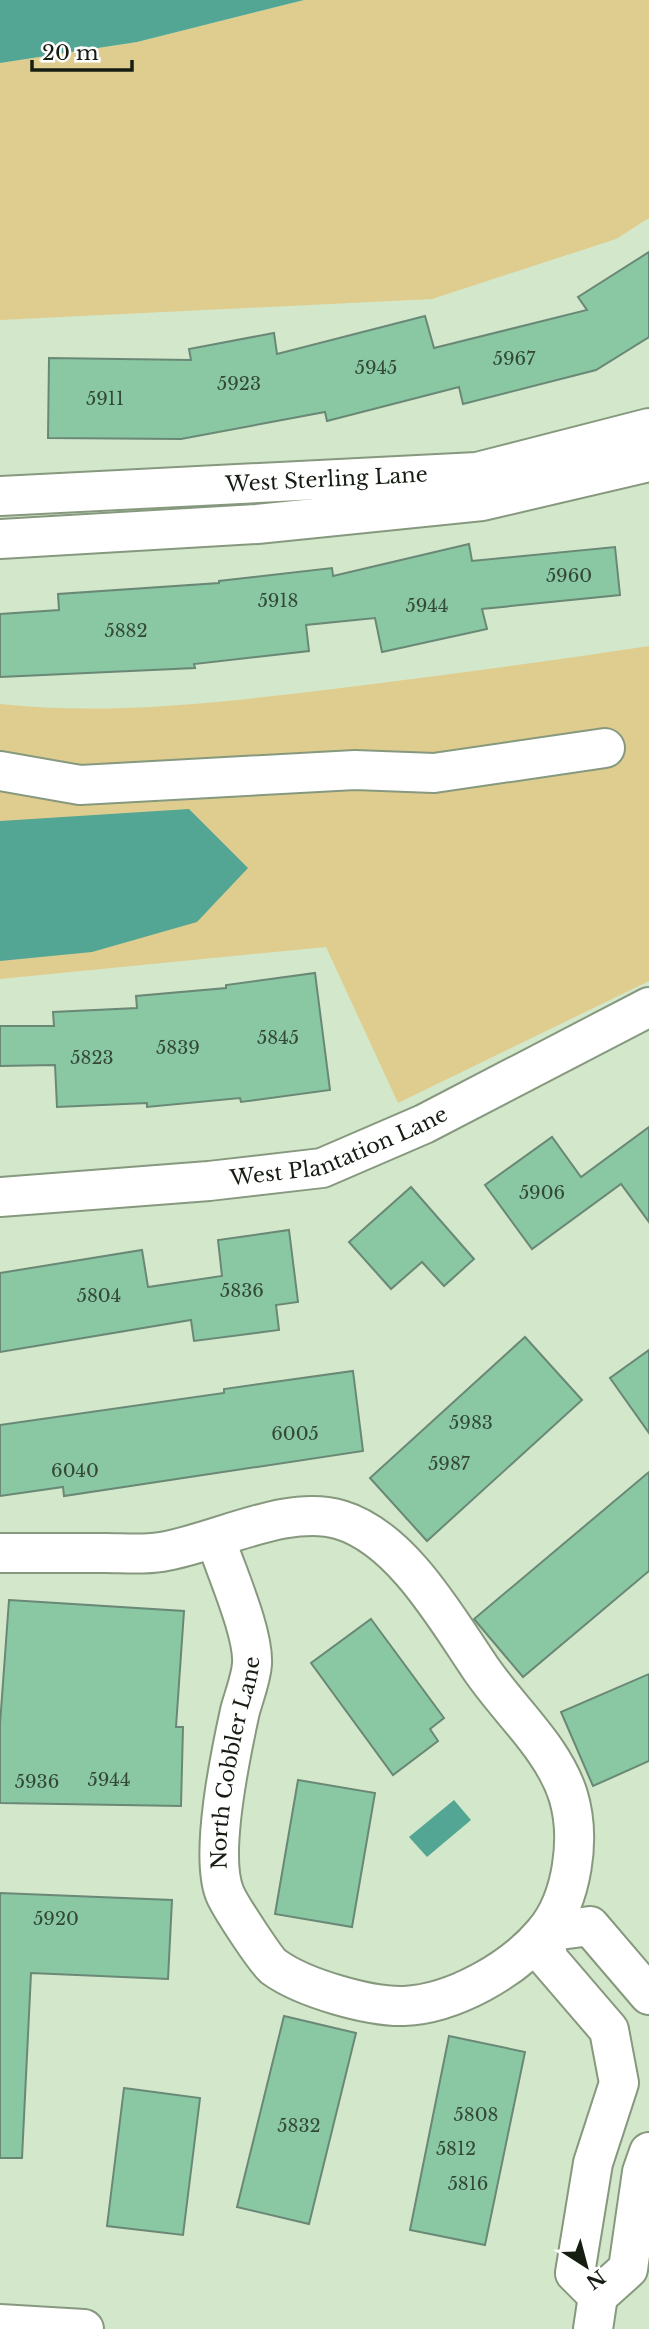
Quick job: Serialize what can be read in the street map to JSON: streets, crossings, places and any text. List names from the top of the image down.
{
  "streets": {
    "street": ["West Sterling Lane", "West Plantation Lane", "North Cobbler Lane"]
  },
  "house_numbers": [
    "5967",
    "5945",
    "5923",
    "5911",
    "5960",
    "5918",
    "5944",
    "5882",
    "5845",
    "5839",
    "5823",
    "5906",
    "5836",
    "5804",
    "5983",
    "6005",
    "5987",
    "6040",
    "5944",
    "5936",
    "5920",
    "5808",
    "5832",
    "5812",
    "5816"
  ],
  "scale_bar": "20 m",
  "north": "bottom right"
}
